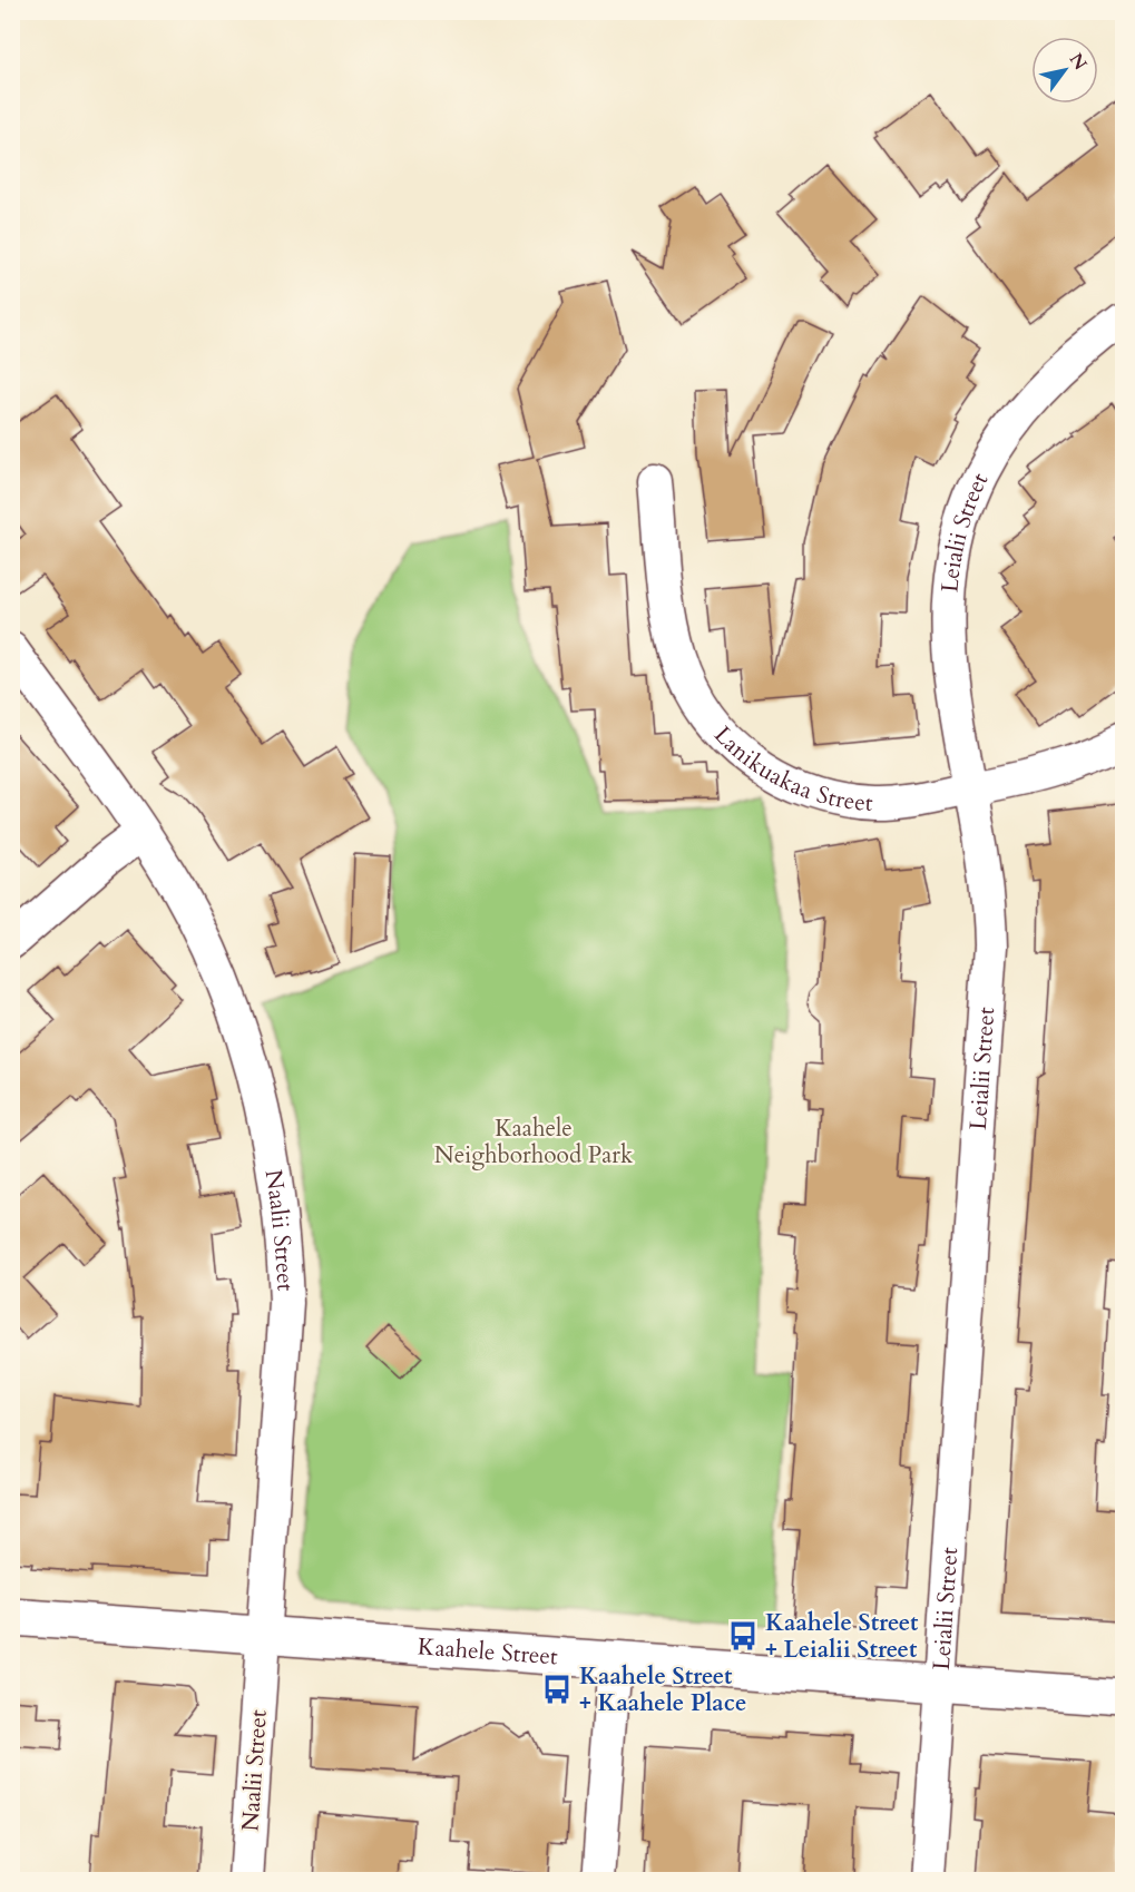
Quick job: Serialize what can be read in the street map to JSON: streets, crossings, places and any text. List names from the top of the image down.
{
  "streets": {
    "street": [
      "Leialii Street",
      "Lanikuakaa Street",
      "Naalii Street",
      "Kaahele Street"
    ]
  },
  "crossings": [
    ["Leialii Street", "Lanikuakaa Street"],
    ["Leialii Street", "Kaahele Street"],
    ["Naalii Street", "Kaahele Street"]
  ],
  "parks": ["Kaahele Neighborhood Park"],
  "places": {
    "bus stop": ["Kaahele Street + Leialii Street", "Kaahele Street + Kaahele Place"]
  },
  "north": "top right"
}
